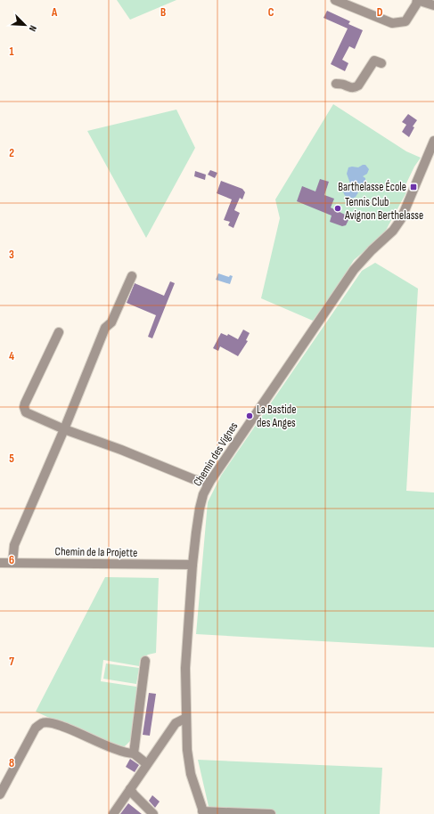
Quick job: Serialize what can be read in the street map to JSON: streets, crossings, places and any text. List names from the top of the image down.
{
  "streets": {
    "street": ["Chemin des Vignes", "Chemin de la Projette"]
  },
  "crossings": [
    ["Chemin des Vignes", "Chemin de la Projette"]
  ],
  "places": {
    "transit": ["Barthelasse École"],
    "other": ["Tennis Club Avignon Berthelasse", "La Bastide des Anges"]
  },
  "north": "bottom right",
  "grid": {
    "columns": [
      "A",
      "B",
      "C",
      "D"
    ],
    "rows": [
      "1",
      "2",
      "3",
      "4",
      "5",
      "6",
      "7",
      "8"
    ]
  }
}
